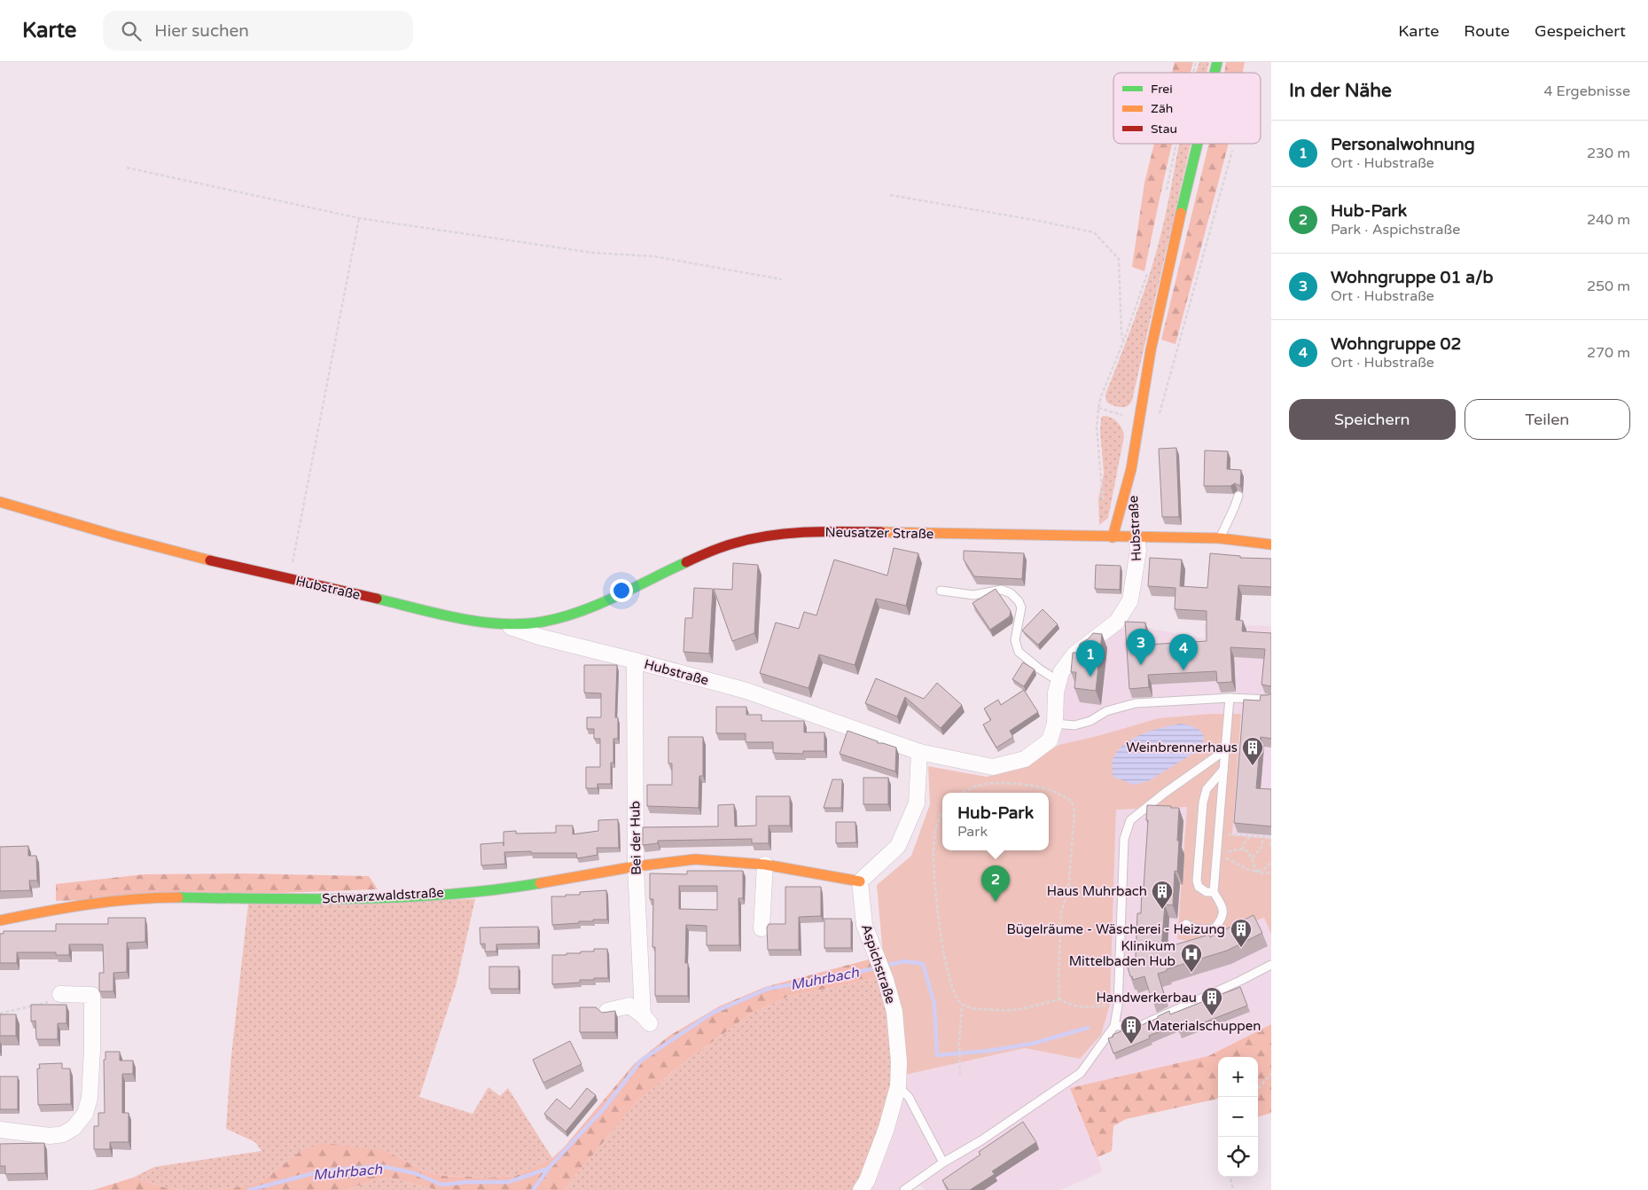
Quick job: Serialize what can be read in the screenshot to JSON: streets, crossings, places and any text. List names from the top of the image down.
{
  "streets": {
    "street": [
      "Hubstraße",
      "Neusatzer Straße",
      "Bei der Hub",
      "Schwarzwaldstraße",
      "Aspichstraße"
    ]
  },
  "crossings": [
    ["Hubstraße", "Neusatzer Straße"],
    ["Hubstraße", "Bei der Hub"],
    ["Bei der Hub", "Schwarzwaldstraße"],
    ["Schwarzwaldstraße", "Aspichstraße"]
  ],
  "water": ["Muhrbach"],
  "places": {
    "building": [
      "Weinbrennerhaus",
      "Haus Muhrbach",
      "Bügelräume - Wäscherei - Heizung",
      "Handwerkerbau",
      "Materialschuppen"
    ],
    "hospital": ["Klinikum Mittelbaden Hub"]
  },
  "legend": ["Frei", "Zäh", "Stau"],
  "page": {
    "header": "Karte",
    "search": "Hier suchen",
    "nav": ["Karte", "Route", "Gespeichert"],
    "heading": ["In der Nähe", "4 Ergebnisse"],
    "list": [
      {
        "mark": "1",
        "name": "Personalwohnung",
        "note": "Ort · Hubstraße",
        "value": "230 m"
      },
      {
        "mark": "2",
        "name": "Hub-Park",
        "note": "Park · Aspichstraße",
        "value": "240 m"
      },
      {
        "mark": "3",
        "name": "Wohngruppe 01 a/b",
        "note": "Ort · Hubstraße",
        "value": "250 m"
      },
      {
        "mark": "4",
        "name": "Wohngruppe 02",
        "note": "Ort · Hubstraße",
        "value": "270 m"
      }
    ],
    "buttons": ["Speichern", "Teilen"],
    "pins": [
      "3",
      "4",
      "1",
      "2"
    ],
    "popup": ["Hub-Park", "Park"],
    "map_buttons": ["+", "−"]
  }
}
